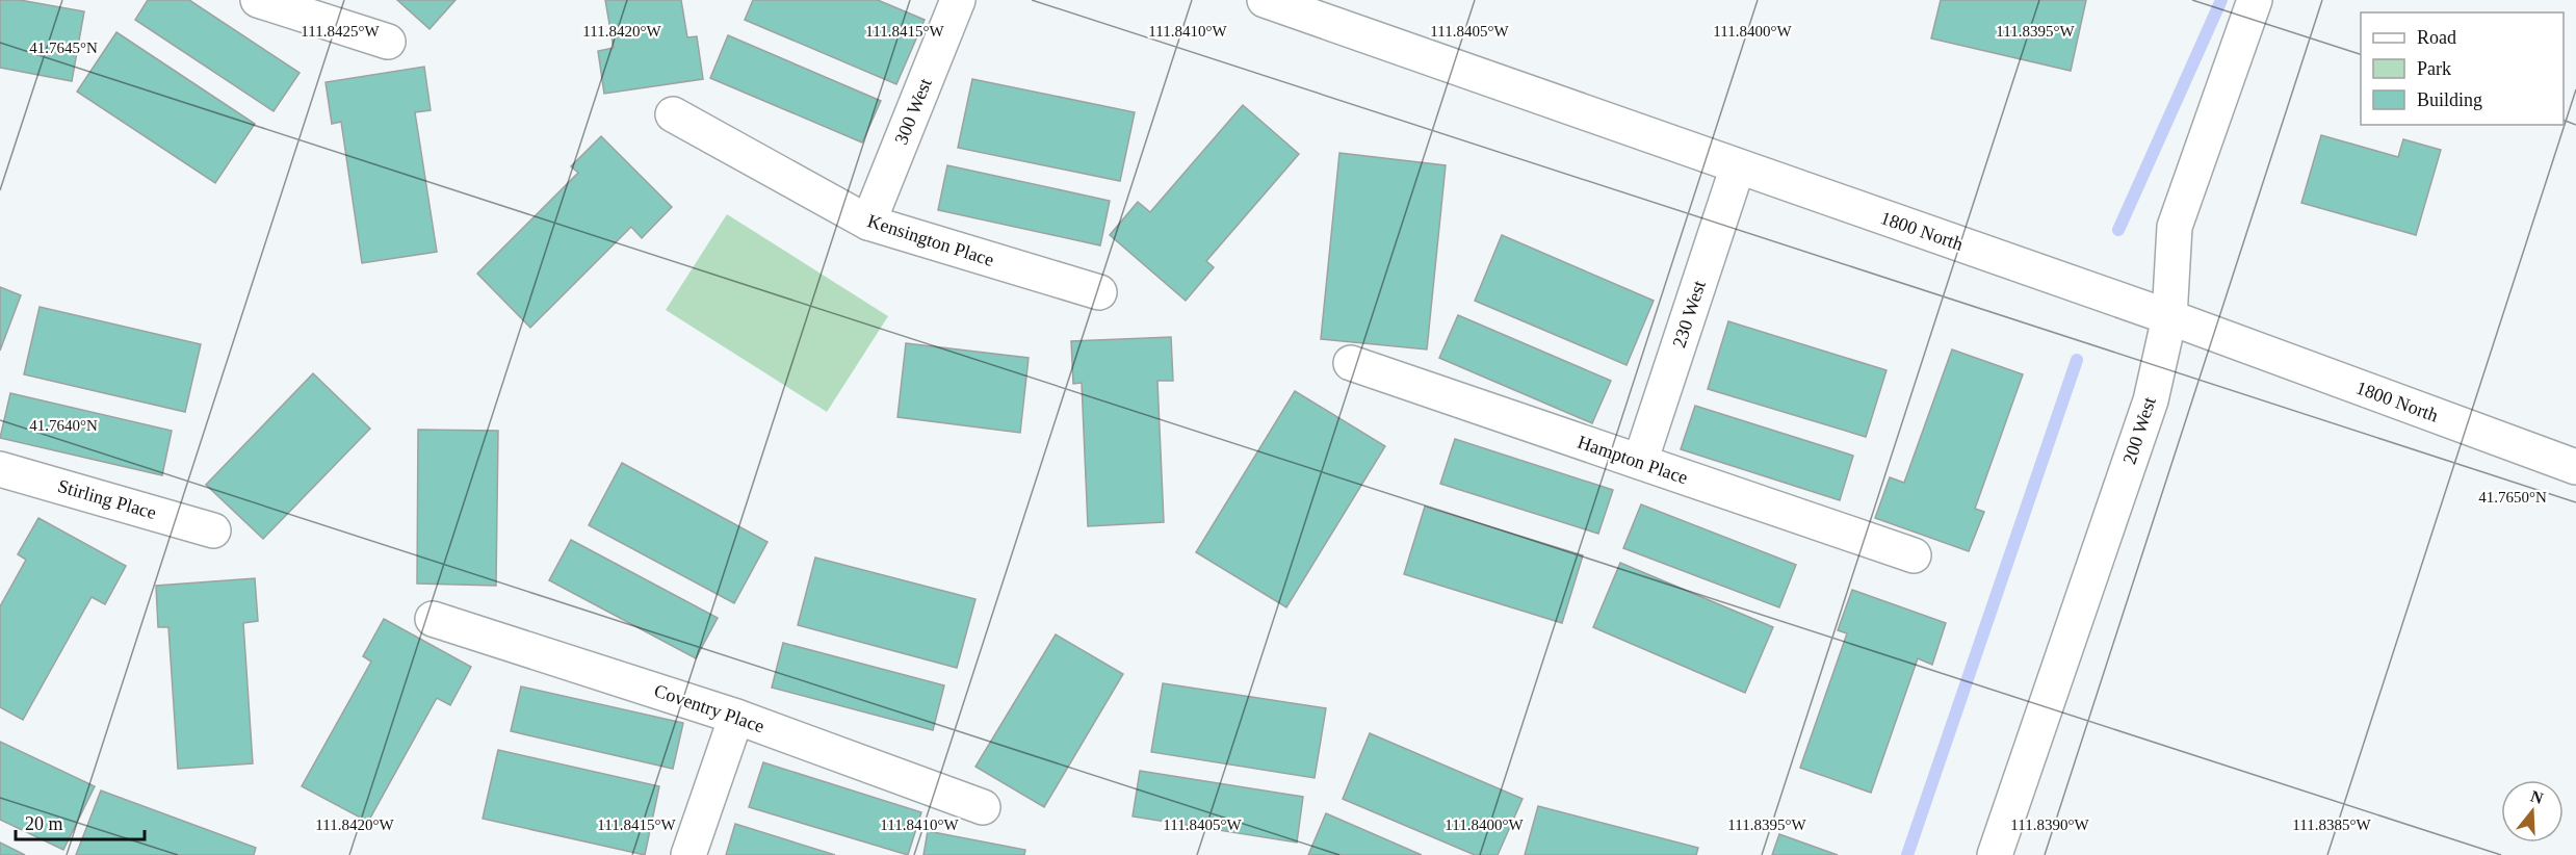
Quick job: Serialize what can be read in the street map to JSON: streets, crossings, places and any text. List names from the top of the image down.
{
  "streets": {
    "street": [
      "300 West",
      "1800 North",
      "Kensington Place",
      "230 West",
      "200 West",
      "Hampton Place",
      "Stirling Place",
      "Coventry Place"
    ]
  },
  "crossings": [
    ["300 West", "Kensington Place"],
    ["1800 North", "230 West"],
    ["1800 North", "200 West"],
    ["230 West", "Hampton Place"]
  ],
  "legend": ["Road", "Park", "Building"],
  "scale_bar": "20 m",
  "north": "top",
  "coordinates": [
    "111.8425°W",
    "111.8420°W",
    "111.8415°W",
    "111.8410°W",
    "111.8405°W",
    "111.8400°W",
    "111.8395°W",
    "41.7645°N",
    "41.7640°N",
    "41.7650°N",
    "111.8390°W",
    "111.8385°W"
  ]
}
